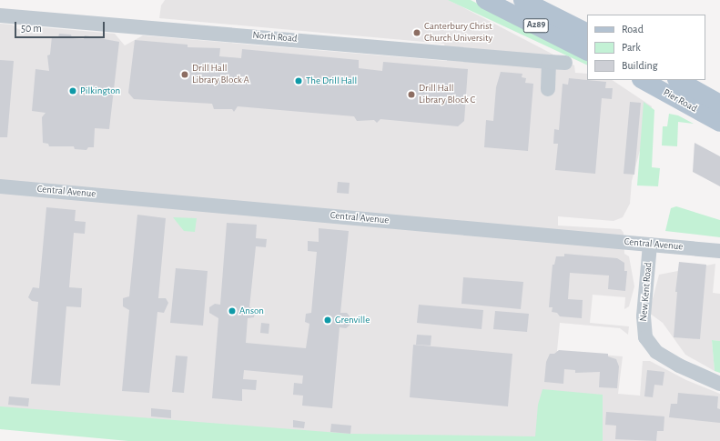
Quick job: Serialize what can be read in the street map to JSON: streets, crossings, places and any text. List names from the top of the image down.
{
  "streets": {
    "main road": ["A289", "Pier Road"],
    "street": ["North Road", "Central Avenue", "New Kent Road"]
  },
  "crossings": [
    ["Central Avenue", "New Kent Road"]
  ],
  "places": [
    "Canterbury Christ Church University",
    "Drill Hall Library Block A",
    "The Drill Hall",
    "Pilkington",
    "Drill Hall Library Block C",
    "Anson",
    "Grenville"
  ],
  "legend": ["Road", "Park", "Building"],
  "scale_bar": "50 m"
}
